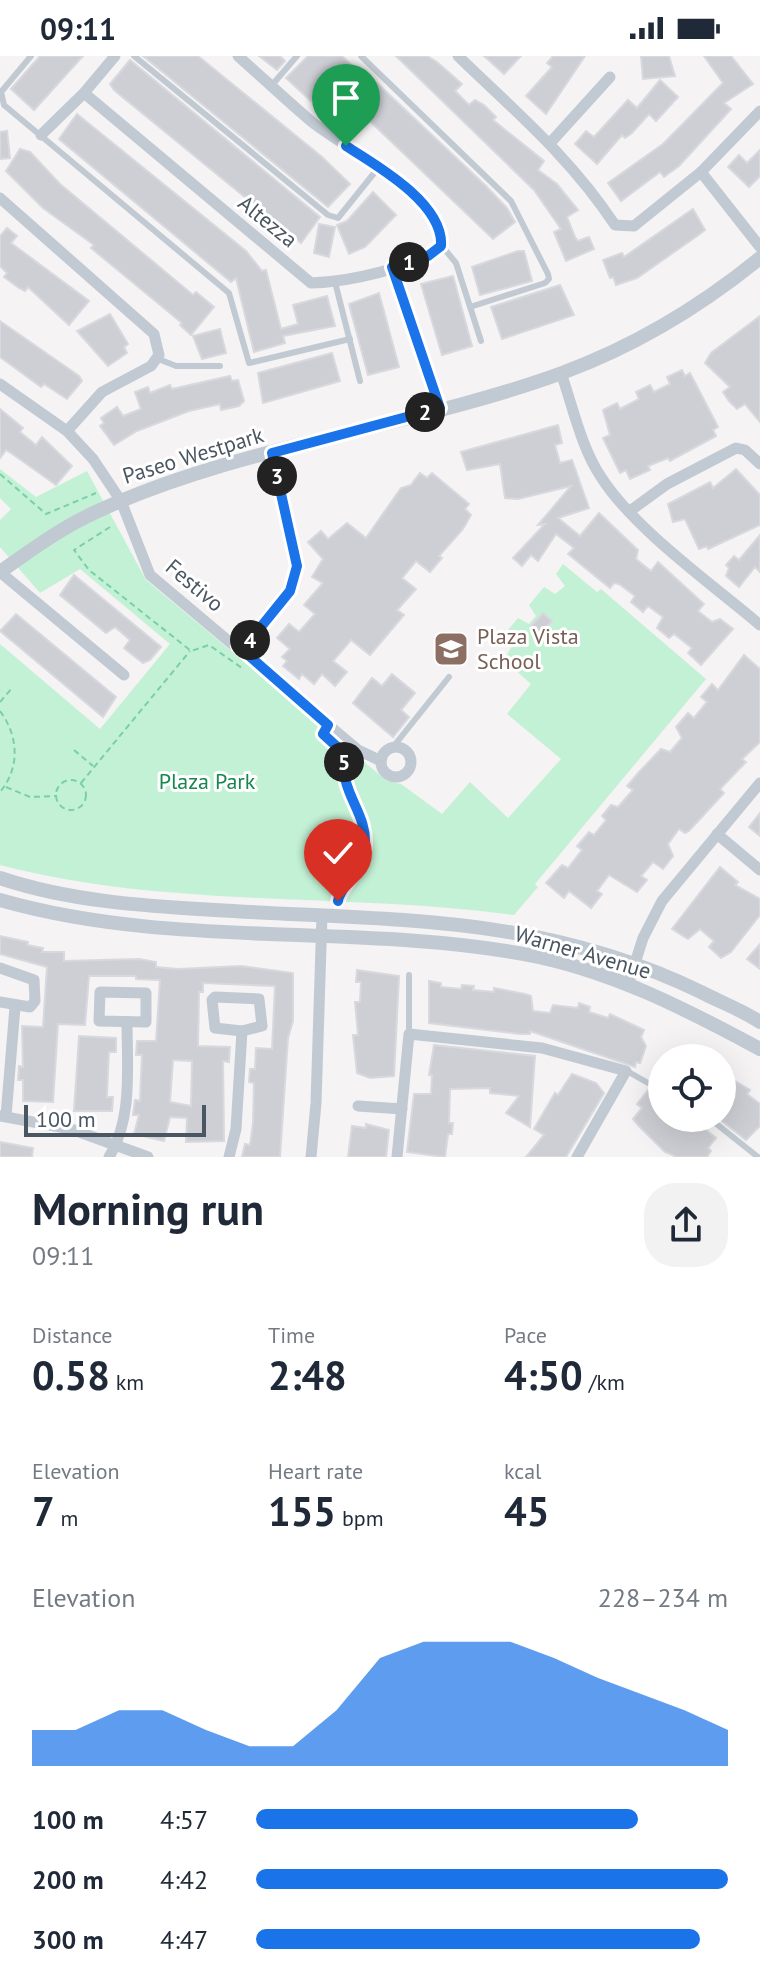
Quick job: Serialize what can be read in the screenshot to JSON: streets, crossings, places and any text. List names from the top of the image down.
{
  "streets": {
    "street": [
      "Altezza",
      "Paseo Westpark",
      "Festivo",
      "Warner Avenue"
    ]
  },
  "crossings": [
    ["Paseo Westpark", "Festivo"]
  ],
  "parks": ["Plaza Park"],
  "places": {
    "school or university": ["Plaza Vista School"]
  },
  "scale_bar": "100 m",
  "page": {
    "status": "09:11",
    "pins": [
      "1",
      "2",
      "3",
      "4",
      "5"
    ],
    "scale": "100 m",
    "heading": ["Morning run", "09:11"],
    "stats": [
      ["Distance", "0.58 km"],
      ["Time", "2:48"],
      ["Pace", "4:50 /km"],
      ["Elevation", "7 m"],
      ["Heart rate", "155 bpm"],
      ["kcal", "45"]
    ],
    "chart": ["Elevation", "228–234 m"],
    "list": [
      {
        "name": "100 m",
        "note": "4:57"
      },
      {
        "name": "200 m",
        "note": "4:42"
      },
      {
        "name": "300 m",
        "note": "4:47"
      }
    ]
  }
}
